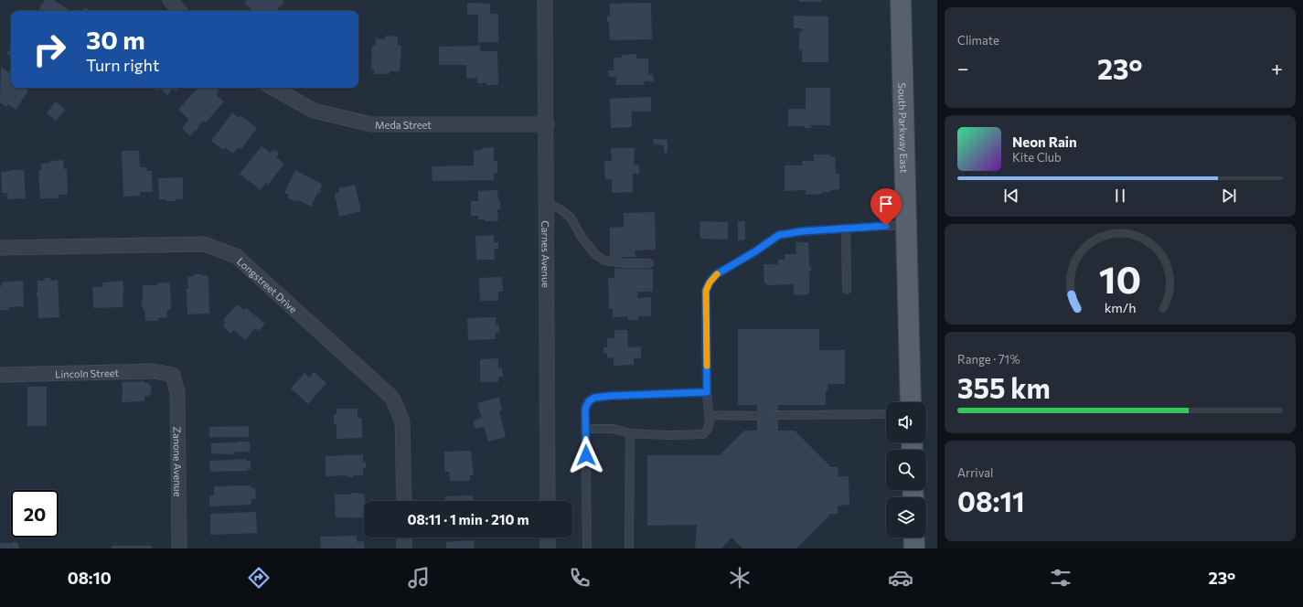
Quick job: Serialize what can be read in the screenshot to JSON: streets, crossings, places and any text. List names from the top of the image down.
{
  "streets": {
    "main road": ["South Parkway East"],
    "street": [
      "Meda Street",
      "Carnes Avenue",
      "Longstreet Drive",
      "Lincoln Street",
      "Zanone Avenue"
    ]
  },
  "crossings": [
    ["Meda Street", "Carnes Avenue"],
    ["Lincoln Street", "Zanone Avenue"]
  ],
  "page": {
    "tile": [
      "Climate",
      ["Range · 71%", "355 km"],
      ["Arrival", "08:11"]
    ],
    "turn": ["30 m", "Turn right"],
    "heat": ["−", "23°", "+"],
    "song": ["Neon Rain", "Kite Club"],
    "limit": "20",
    "trip": "08:11 · 1 min · 210 m",
    "tabs": ["08:10", "23°"],
    "gauge": ["10", "km/h"]
  }
}
